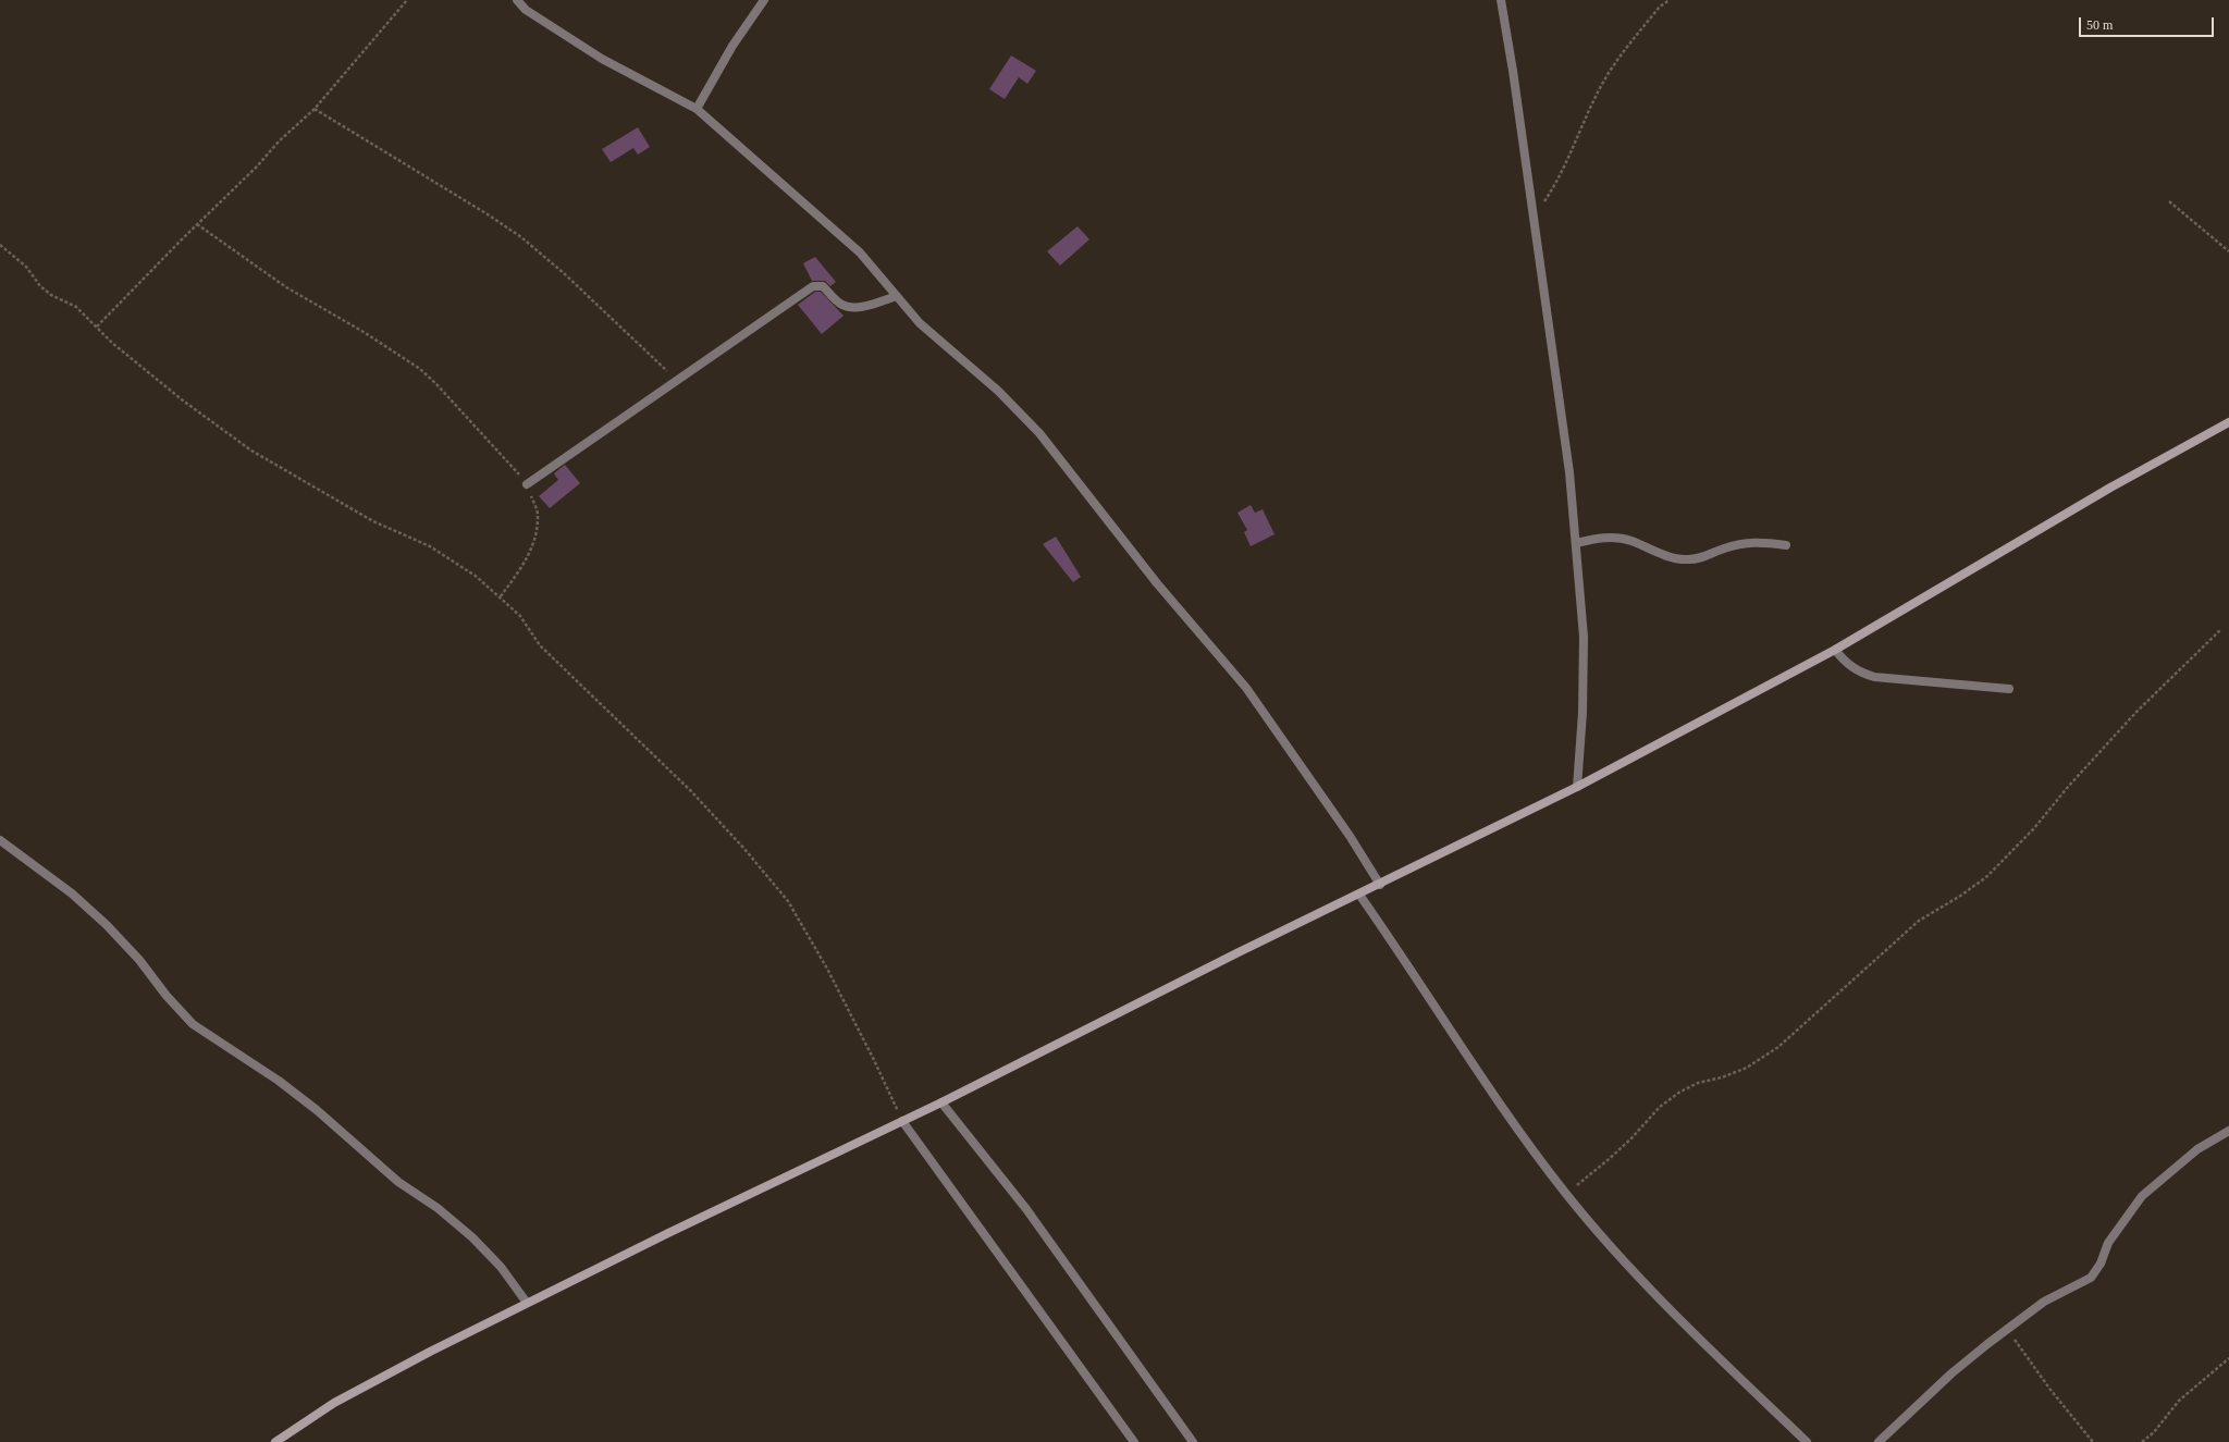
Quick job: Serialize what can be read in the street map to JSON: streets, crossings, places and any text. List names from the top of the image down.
{
  "scale_bar": "50 m"
}
